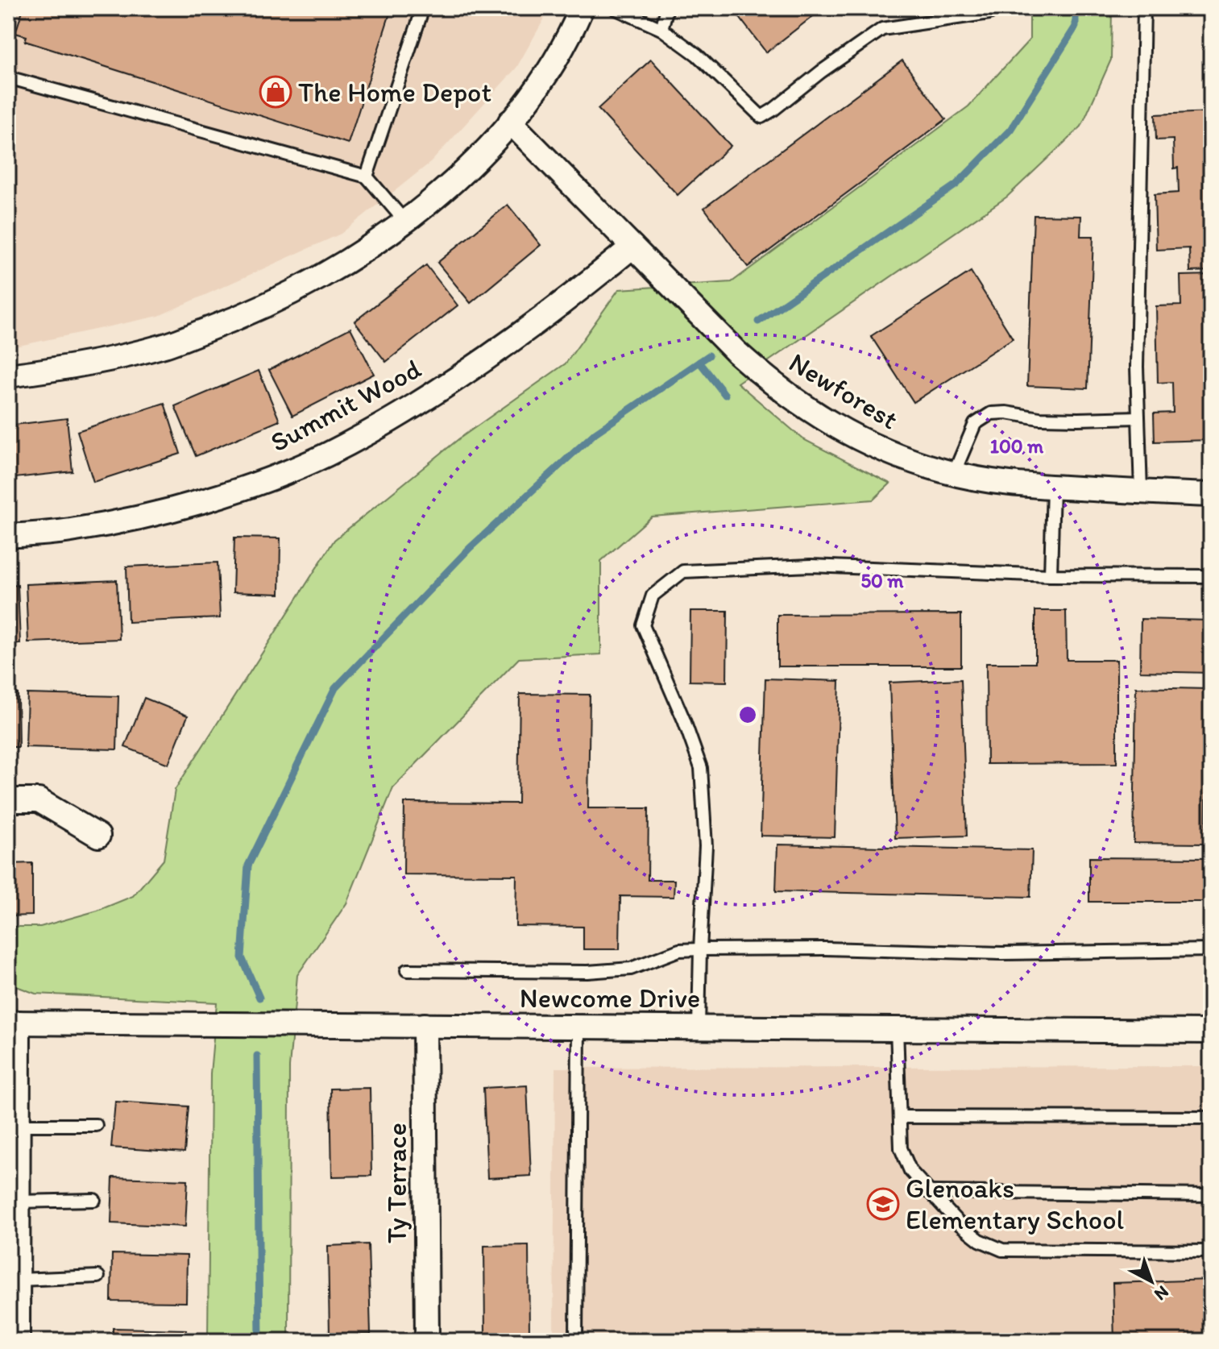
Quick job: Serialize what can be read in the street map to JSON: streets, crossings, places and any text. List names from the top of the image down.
{
  "streets": {
    "street": [
      "Newforest",
      "Summit Wood",
      "Newcome Drive",
      "Ty Terrace"
    ]
  },
  "crossings": [
    ["Newforest", "Summit Wood"],
    ["Newcome Drive", "Ty Terrace"]
  ],
  "places": {
    "shop": ["The Home Depot"],
    "school or university": ["Glenoaks Elementary School"]
  },
  "north": "bottom right",
  "rings": ["100 m", "50 m"]
}
